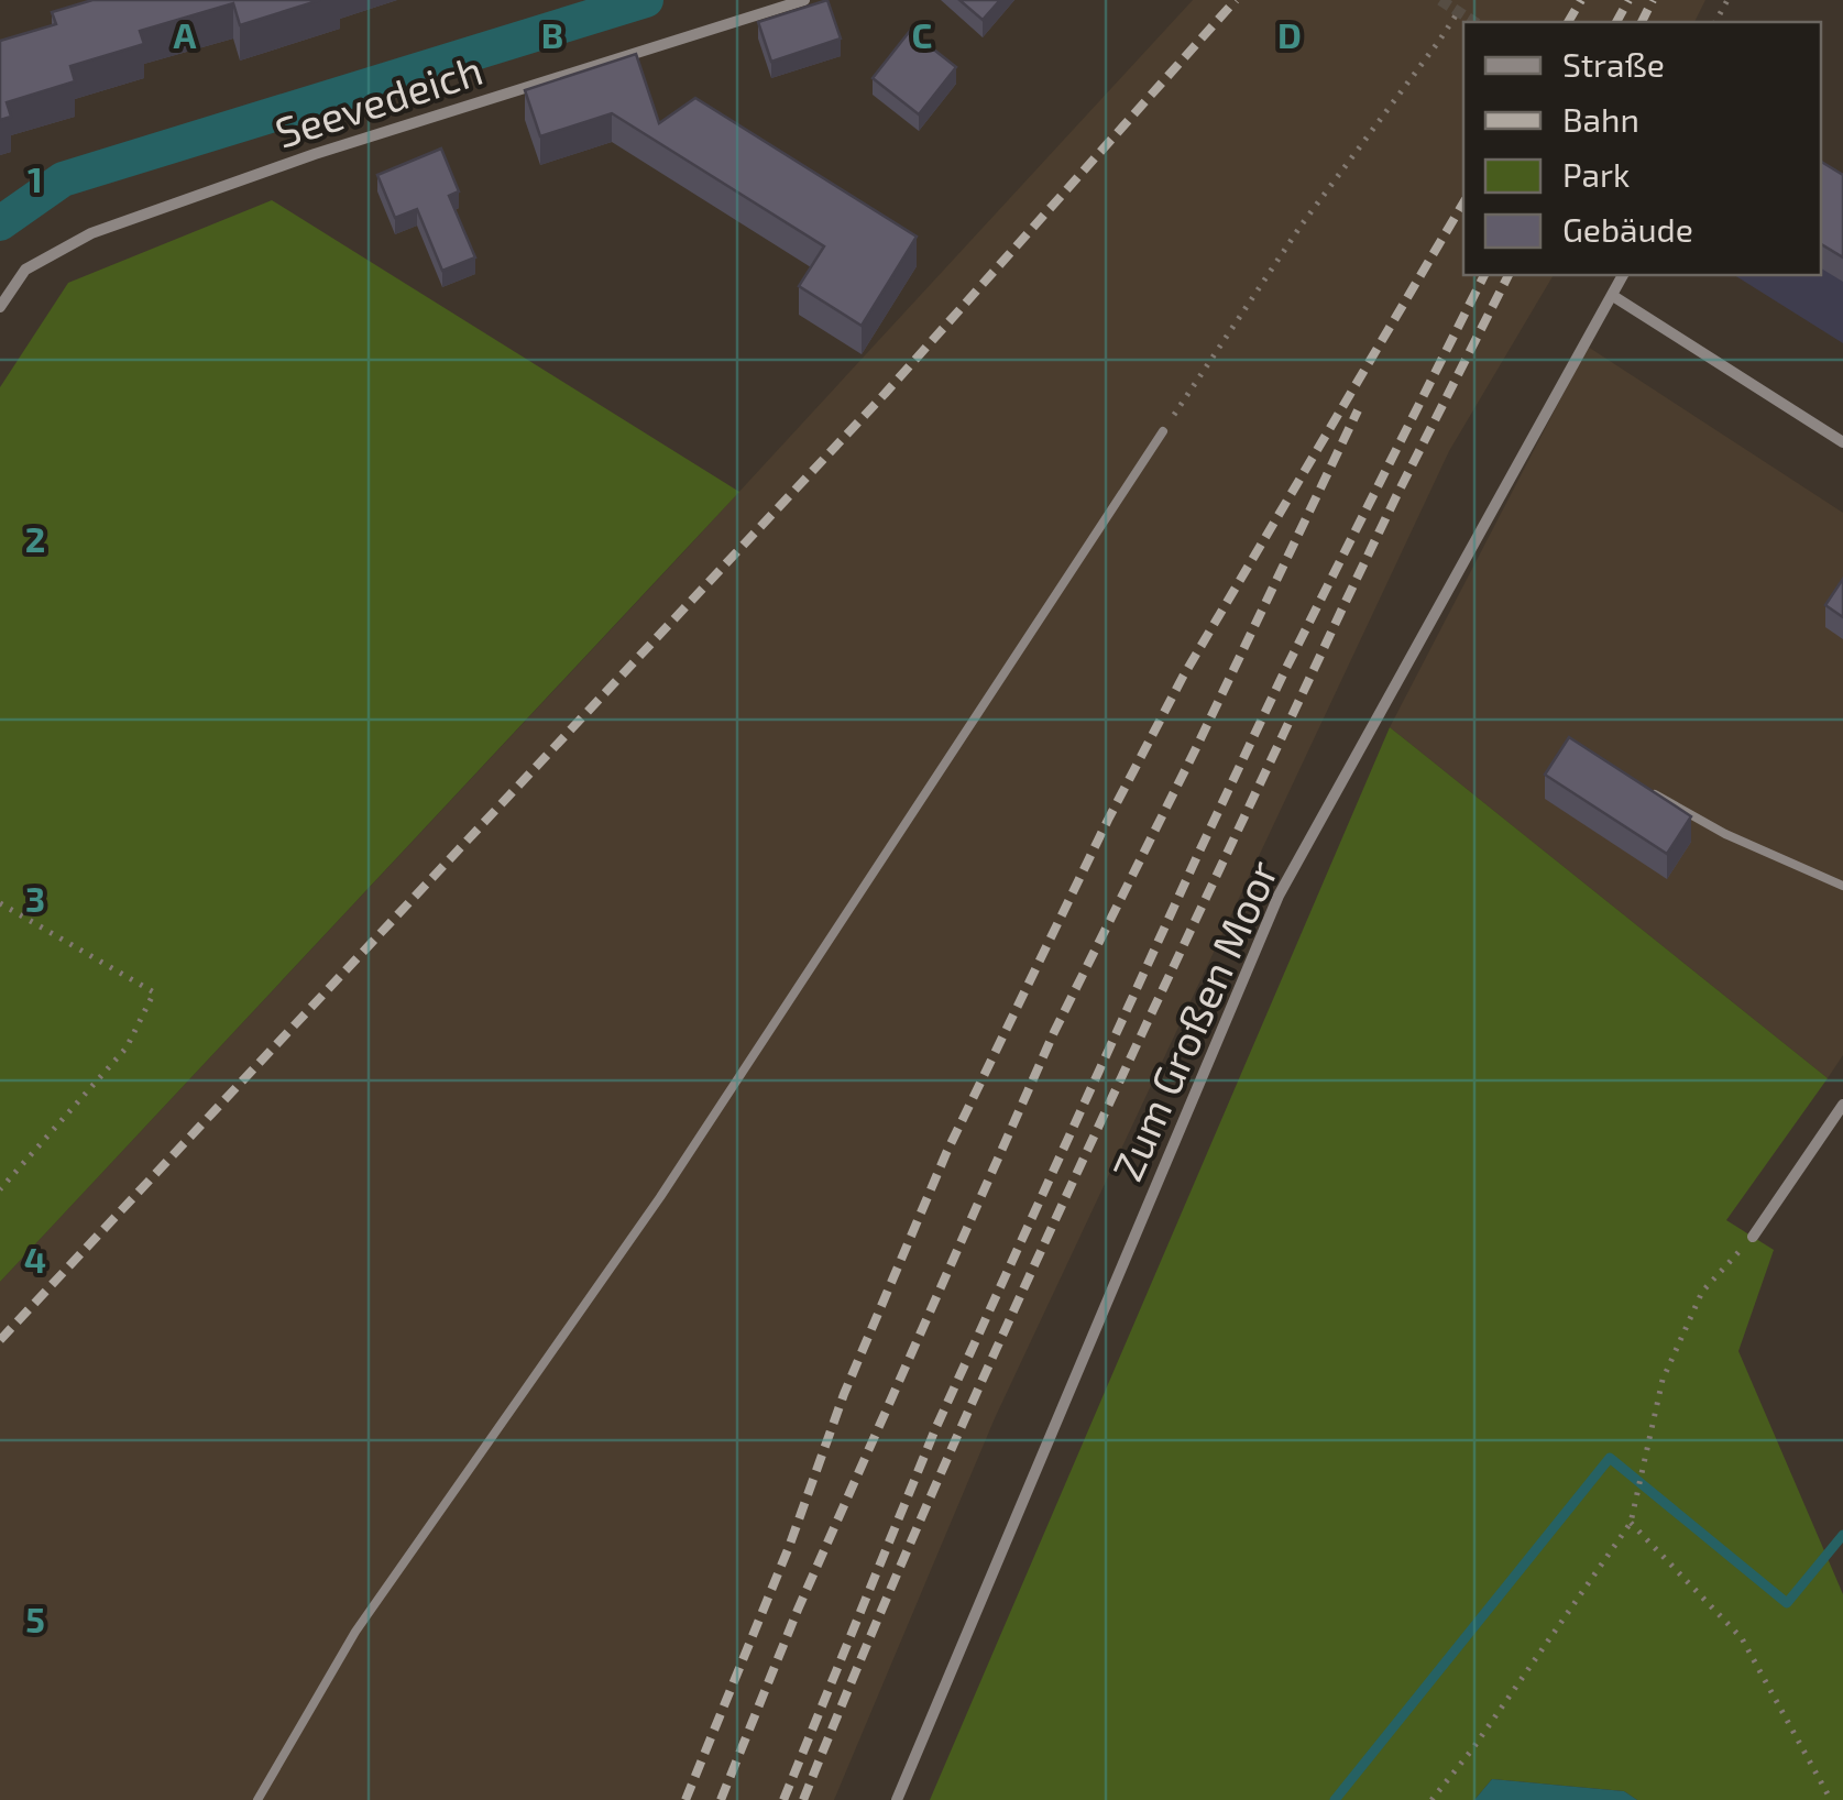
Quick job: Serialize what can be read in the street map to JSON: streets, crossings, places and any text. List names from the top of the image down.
{
  "streets": {
    "street": ["Seevedeich", "Zum Großen Moor"]
  },
  "legend": [
    "Straße",
    "Bahn",
    "Park",
    "Gebäude"
  ],
  "grid": {
    "columns": [
      "A",
      "B",
      "C",
      "D"
    ],
    "rows": [
      "1",
      "2",
      "3",
      "4",
      "5"
    ]
  }
}
